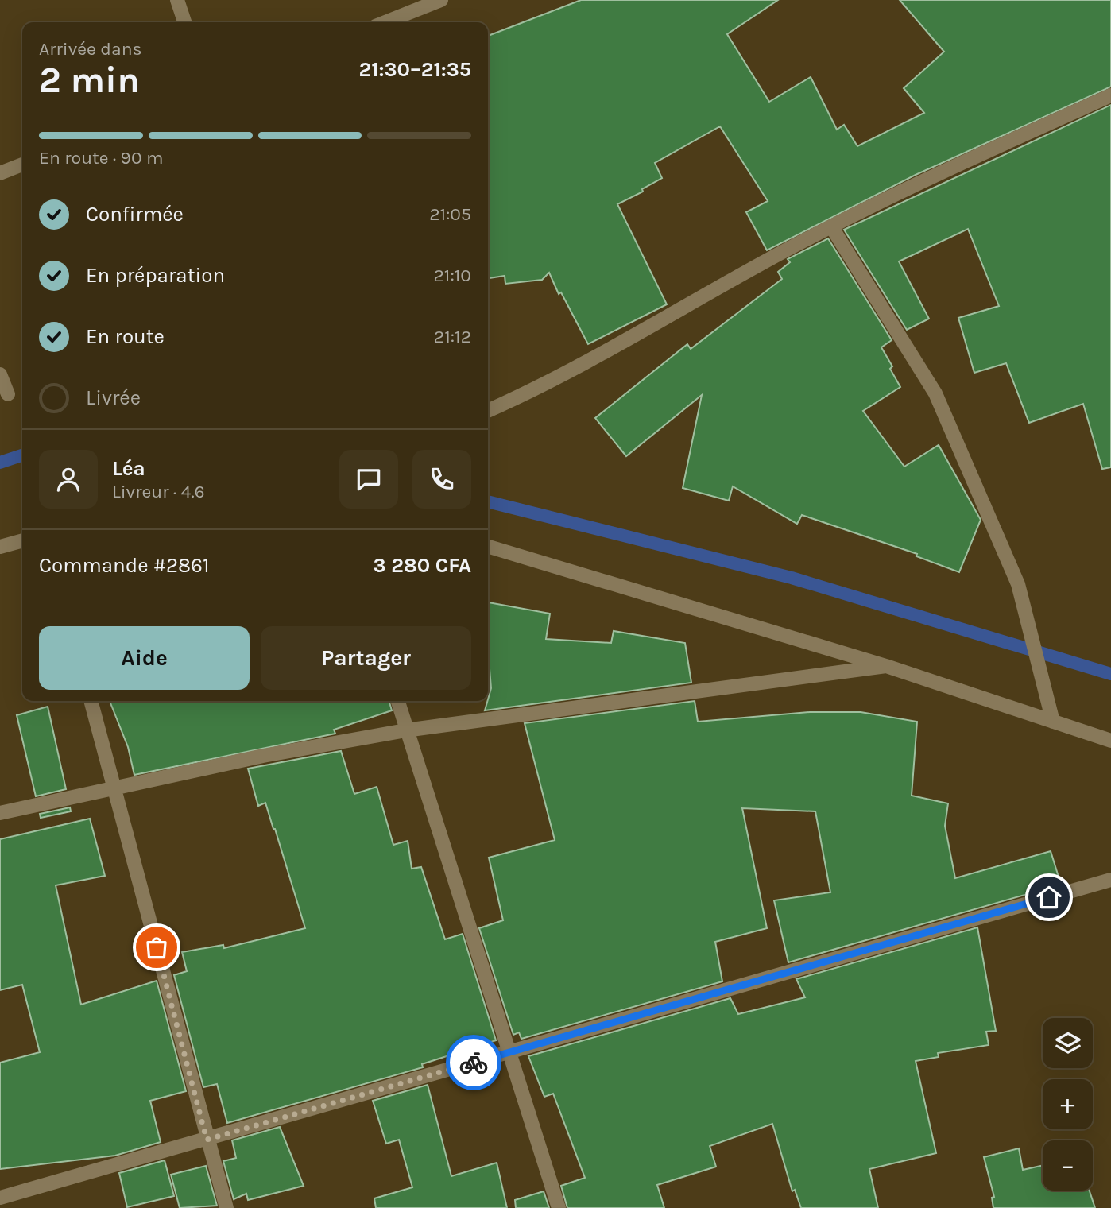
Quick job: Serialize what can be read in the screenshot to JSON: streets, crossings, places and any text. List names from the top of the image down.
{
  "page": {
    "heading": ["2 min", "Arrivée dans", "21:30–21:35"],
    "panel": [
      "Léa",
      "Livreur · 4.6",
      "Commande #2861",
      "3 280 CFA"
    ],
    "bar": "En route · 90 m",
    "list": [
      ["Confirmée", "21:05"],
      ["En préparation", "21:10"],
      ["En route", "21:12"],
      "Livrée"
    ],
    "buttons": ["Aide", "Partager"],
    "map_buttons": ["+", "−"]
  }
}
